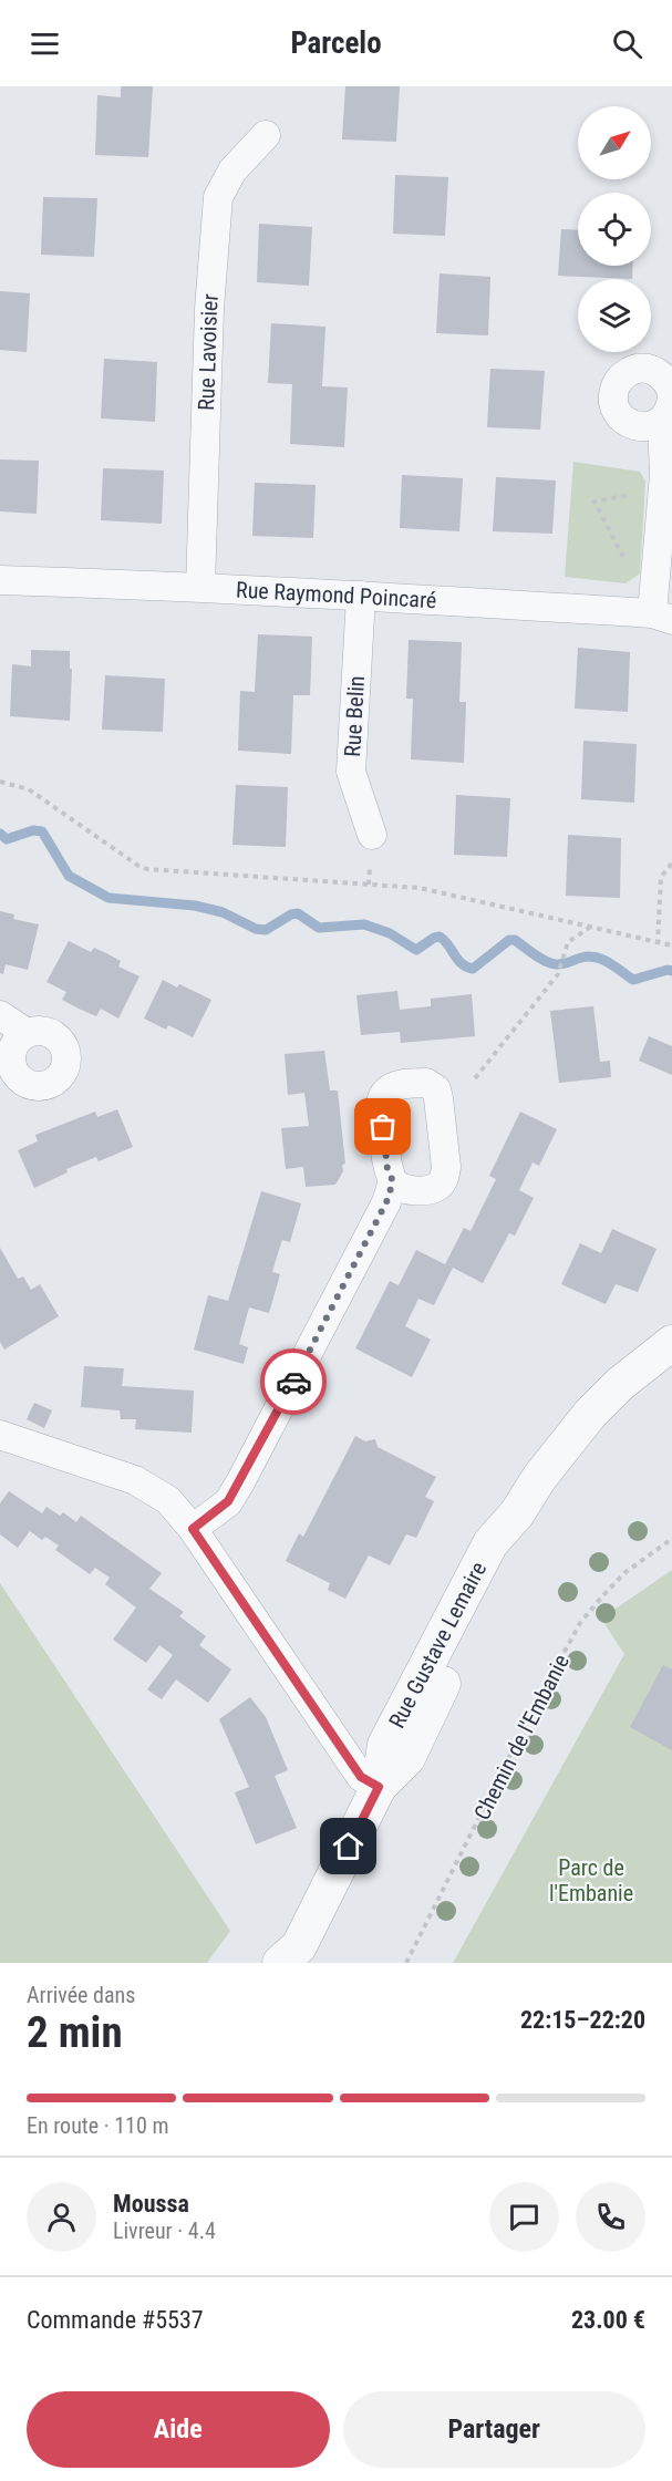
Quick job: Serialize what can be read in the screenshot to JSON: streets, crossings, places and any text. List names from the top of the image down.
{
  "streets": {
    "street": [
      "Rue Lavoisier",
      "Rue Raymond Poincaré",
      "Rue Belin",
      "Rue Gustave Lemaire"
    ],
    "path": ["Chemin de l'Embanie"]
  },
  "crossings": [
    ["Rue Lavoisier", "Rue Raymond Poincaré"],
    ["Rue Raymond Poincaré", "Rue Belin"]
  ],
  "parks": ["Parc de l'Embanie"],
  "north": "top right",
  "page": {
    "header": "Parcelo",
    "heading": ["2 min", "Arrivée dans", "22:15–22:20"],
    "panel": [
      "Moussa",
      "Livreur · 4.4",
      "Commande #5537",
      "23.00 €"
    ],
    "bar": "En route · 110 m",
    "buttons": ["Aide", "Partager"]
  }
}
